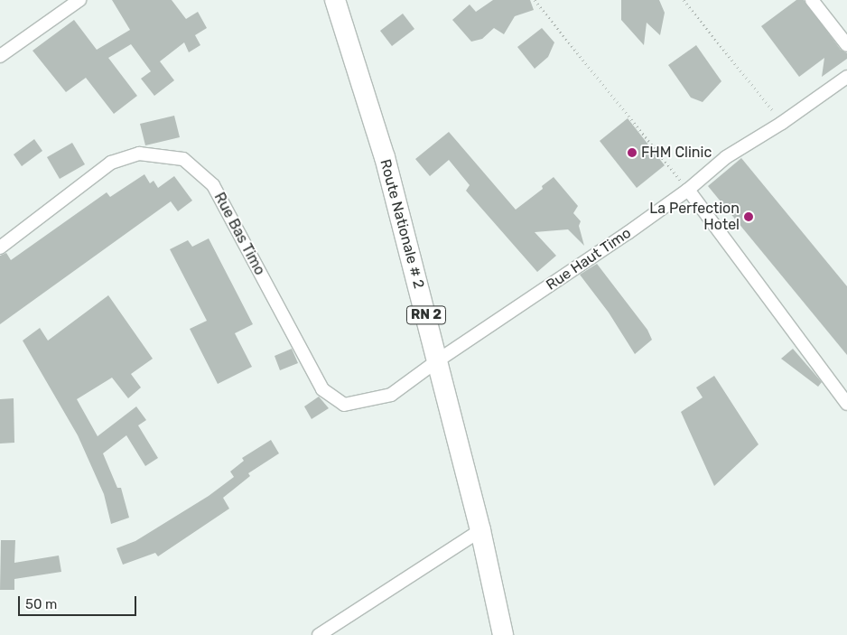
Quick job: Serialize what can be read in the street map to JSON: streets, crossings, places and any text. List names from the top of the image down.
{
  "streets": {
    "main road": ["Route Nationale # 2", "RN 2"],
    "street": ["Rue Bas Timo", "Rue Haut Timo"]
  },
  "crossings": [
    ["Route Nationale # 2", "Rue Bas Timo"],
    ["Route Nationale # 2", "Rue Haut Timo"],
    ["Rue Bas Timo", "Rue Haut Timo"]
  ],
  "places": ["FHM Clinic", "La Perfection Hotel"],
  "scale_bar": "50 m"
}
